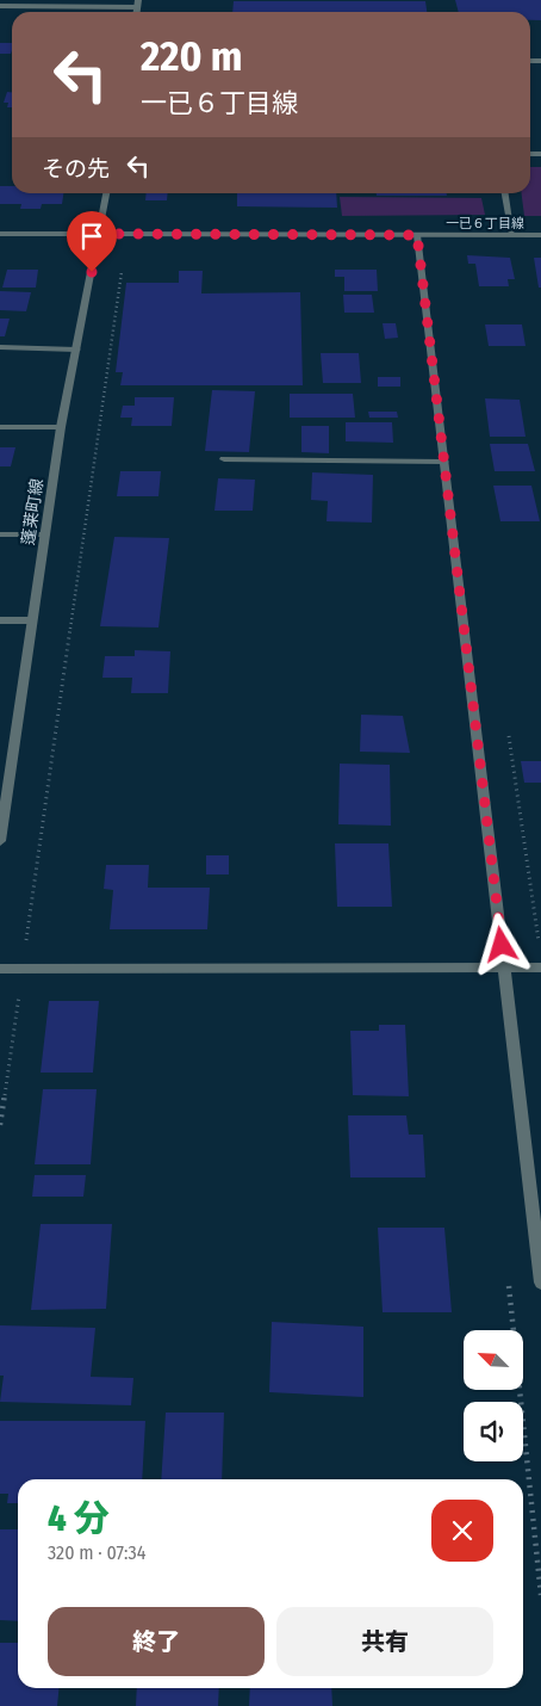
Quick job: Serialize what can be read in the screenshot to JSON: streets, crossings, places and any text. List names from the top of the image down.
{
  "streets": {
    "street": ["一已６丁目線", "蓬莱町線"]
  },
  "crossings": [
    ["一已６丁目線", "蓬莱町線"]
  ],
  "north": "top left",
  "page": {
    "turn": ["220 m", "一已６丁目線"],
    "then": "その先",
    "heading": ["4 分", "320 m · 07:34"],
    "buttons": ["終了", "共有"]
  }
}
